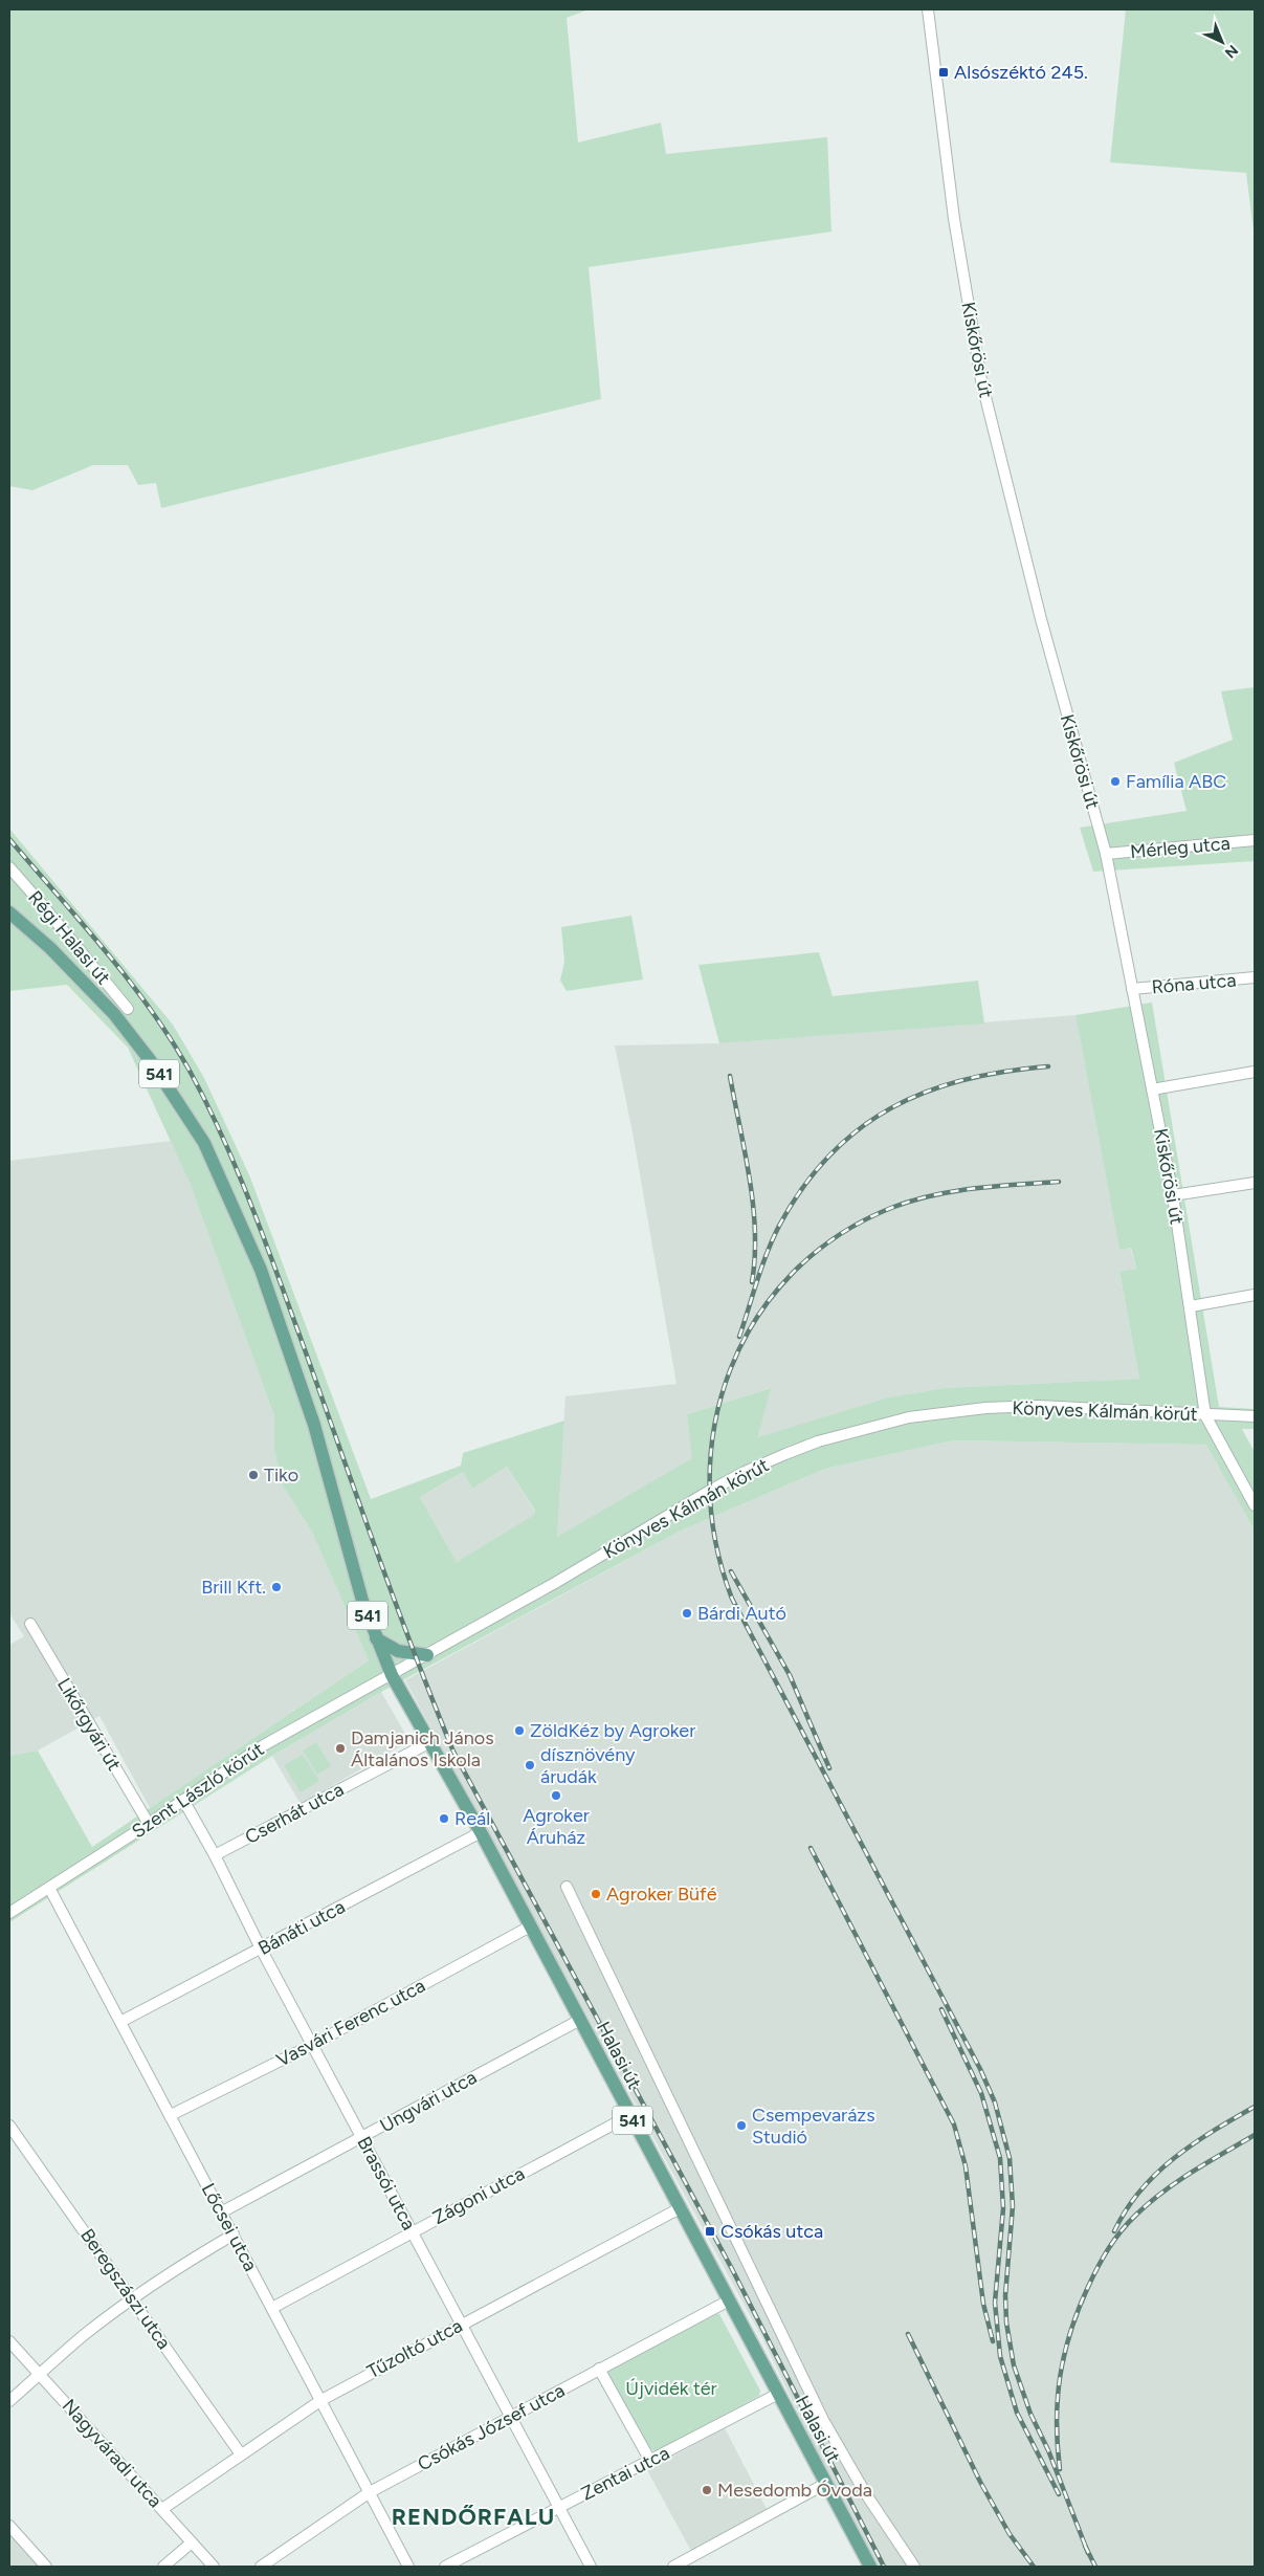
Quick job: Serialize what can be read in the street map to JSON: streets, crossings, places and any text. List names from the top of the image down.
{
  "streets": {
    "main road": ["541", "Halasi út"],
    "street": [
      "Kiskőrösi út",
      "Mérleg utca",
      "Régi Halasi út",
      "Róna utca",
      "Könyves Kálmán körút",
      "Likőrgyári út",
      "Szent László körút",
      "Cserhát utca",
      "Bánáti utca",
      "Vasvári Ferenc utca",
      "Ungvári utca",
      "Brassói utca",
      "Zágoni utca",
      "Lőcsei utca",
      "Beregszászi utca",
      "Tűzoltó utca",
      "Csókás József utca",
      "Nagyváradi utca",
      "Zentai utca"
    ]
  },
  "crossings": [
    ["Kiskőrösi út", "Mérleg utca"],
    ["Kiskőrösi út", "Róna utca"],
    ["Kiskőrösi út", "Könyves Kálmán körút"],
    ["Könyves Kálmán körút", "Szent László körút"],
    ["Könyves Kálmán körút", "Halasi út"],
    ["Likőrgyári út", "Szent László körút"],
    ["Szent László körút", "Halasi út"],
    ["Szent László körút", "Brassói utca"],
    ["Szent László körút", "Lőcsei utca"],
    ["Cserhát utca", "Halasi út"],
    ["Cserhát utca", "Brassói utca"],
    ["Bánáti utca", "Halasi út"],
    ["Bánáti utca", "Brassói utca"],
    ["Bánáti utca", "Lőcsei utca"],
    ["Vasvári Ferenc utca", "Halasi út"],
    ["Vasvári Ferenc utca", "Brassói utca"],
    ["Vasvári Ferenc utca", "Lőcsei utca"],
    ["Halasi út", "Ungvári utca"],
    ["Halasi út", "Zágoni utca"],
    ["Halasi út", "Tűzoltó utca"],
    ["Halasi út", "Csókás József utca"],
    ["Halasi út", "Zentai utca"],
    ["Ungvári utca", "Brassói utca"],
    ["Ungvári utca", "Lőcsei utca"],
    ["Brassói utca", "Zágoni utca"],
    ["Brassói utca", "Tűzoltó utca"],
    ["Brassói utca", "Csókás József utca"],
    ["Brassói utca", "Zentai utca"],
    ["Zágoni utca", "Lőcsei utca"],
    ["Lőcsei utca", "Tűzoltó utca"],
    ["Lőcsei utca", "Csókás József utca"],
    ["Beregszászi utca", "Tűzoltó utca"],
    ["Tűzoltó utca", "Nagyváradi utca"]
  ],
  "districts": ["RENDŐRFALU"],
  "parks": ["Újvidék tér"],
  "places": {
    "transit": ["Alsószéktó 245.", "Csókás utca"],
    "other": [
      "Família ABC",
      "Tiko",
      "Brill Kft.",
      "Bárdi Autó",
      "ZöldKéz by Agroker",
      "Damjanich János Általános Iskola",
      "dísznövény árudák",
      "Agroker Áruház",
      "Reál",
      "Agroker Büfé",
      "Csempevarázs Studió",
      "Mesedomb Óvoda"
    ]
  },
  "north": "bottom right"
}
